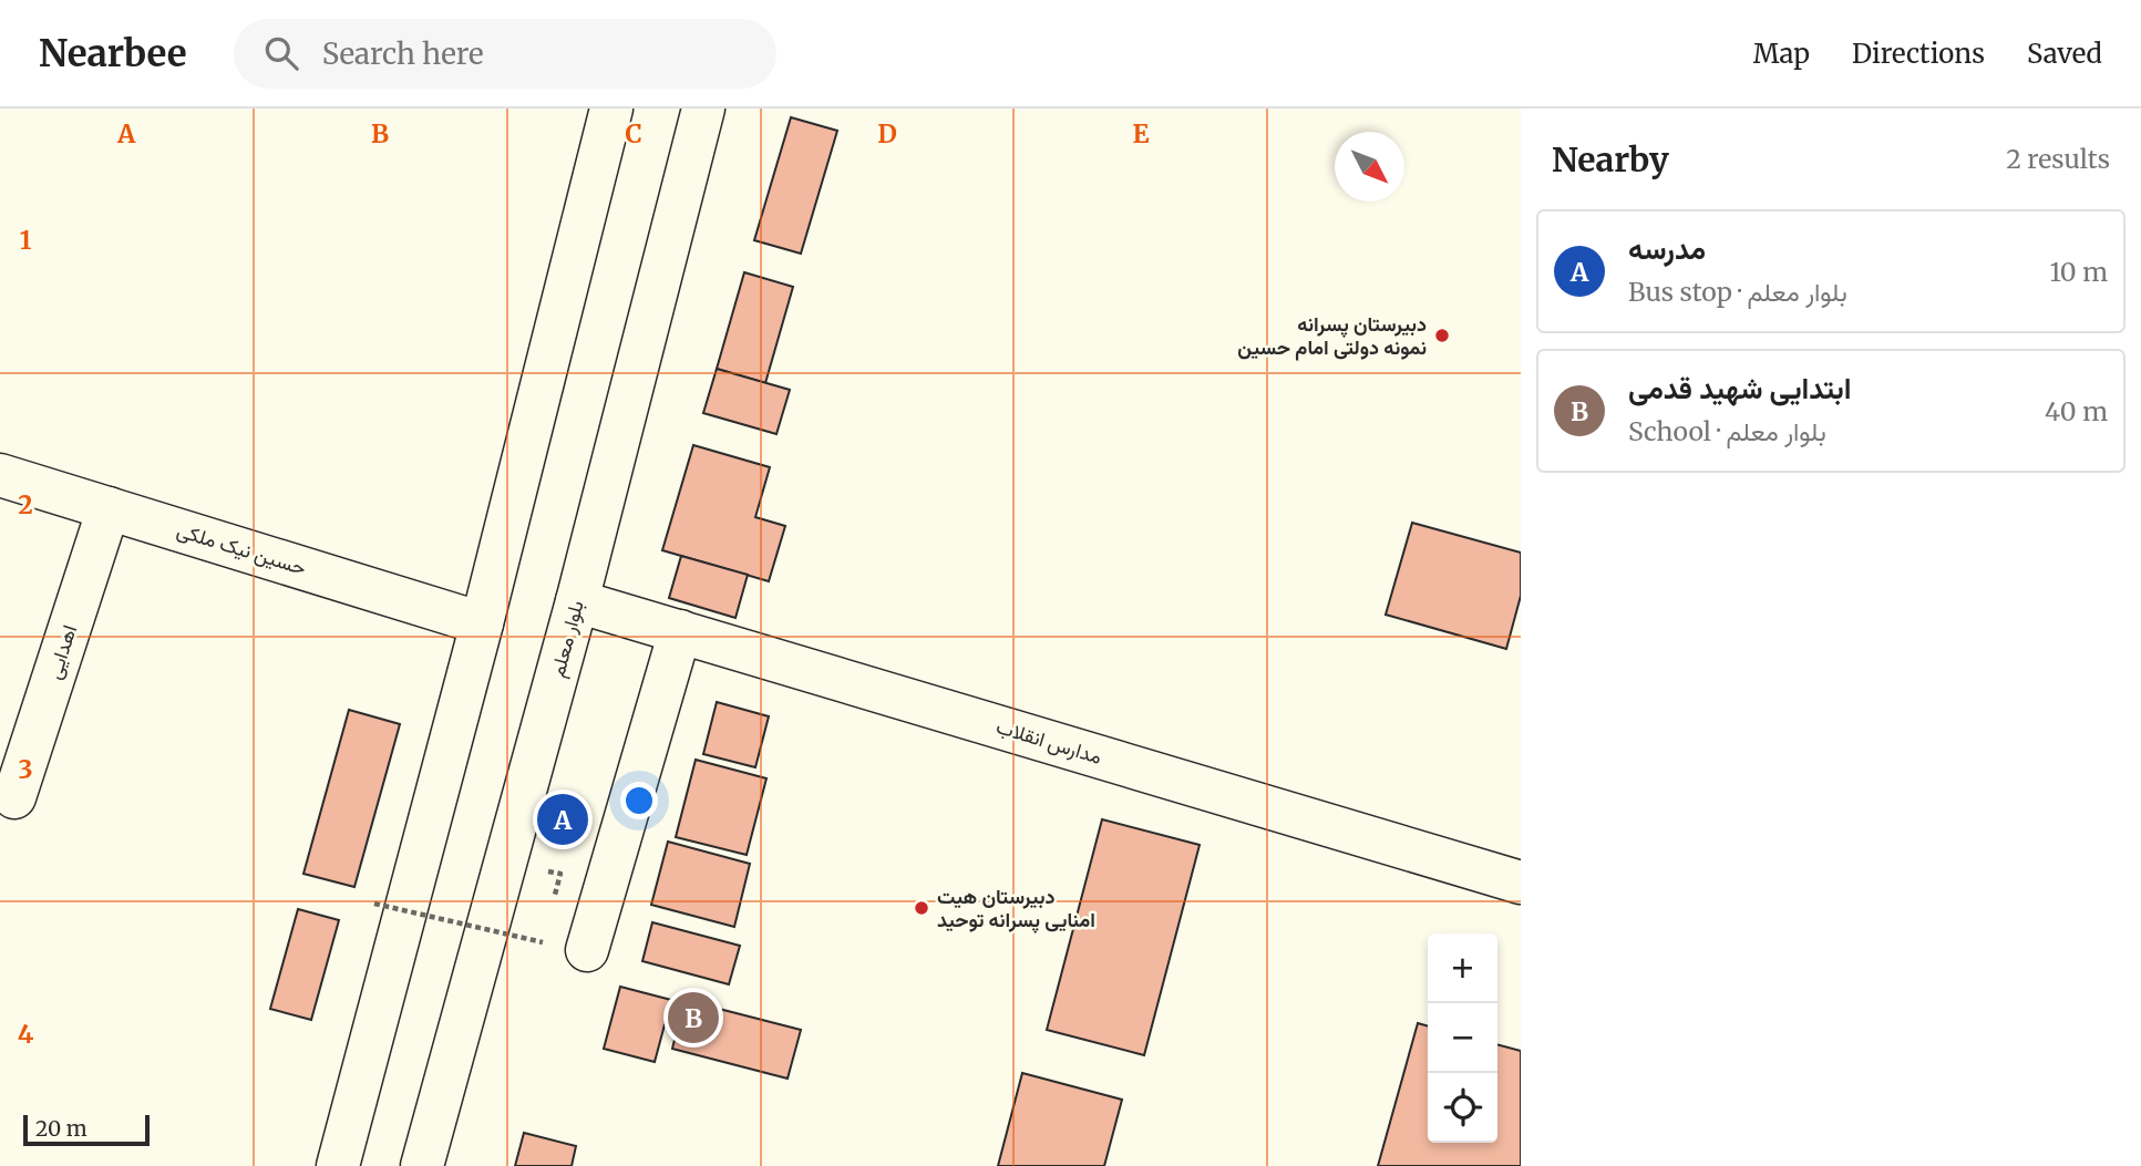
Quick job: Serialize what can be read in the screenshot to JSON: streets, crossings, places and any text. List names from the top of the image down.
{
  "streets": {
    "main road": [
      "حسین نیک ملکی",
      "بلوار معلم",
      "اهدایی",
      "مدارس انقلاب"
    ]
  },
  "crossings": [
    ["حسین نیک ملکی", "اهدایی"],
    ["بلوار معلم", "مدارس انقلاب"]
  ],
  "places": ["دبیرستان پسرانه نمونه دولتی امام حسین", "دبیرستان هیت امنایی پسرانه توحید"],
  "scale_bar": "20 m",
  "north": "bottom right",
  "page": {
    "header": "Nearbee",
    "search": "Search here",
    "nav": ["Map", "Directions", "Saved"],
    "heading": ["Nearby", "2 results"],
    "list": [
      {
        "mark": "A",
        "name": "مدرسه",
        "note": "Bus stop · بلوار معلم",
        "value": "10 m"
      },
      {
        "mark": "B",
        "name": "ابتدایی شهید قدمی",
        "note": "School · بلوار معلم",
        "value": "40 m"
      }
    ],
    "pins": ["A", "B"],
    "map_buttons": ["+", "−"],
    "scale": "20 m"
  },
  "grid": {
    "columns": [
      "A",
      "B",
      "C",
      "D",
      "E"
    ],
    "rows": [
      "1",
      "2",
      "3",
      "4"
    ]
  }
}
